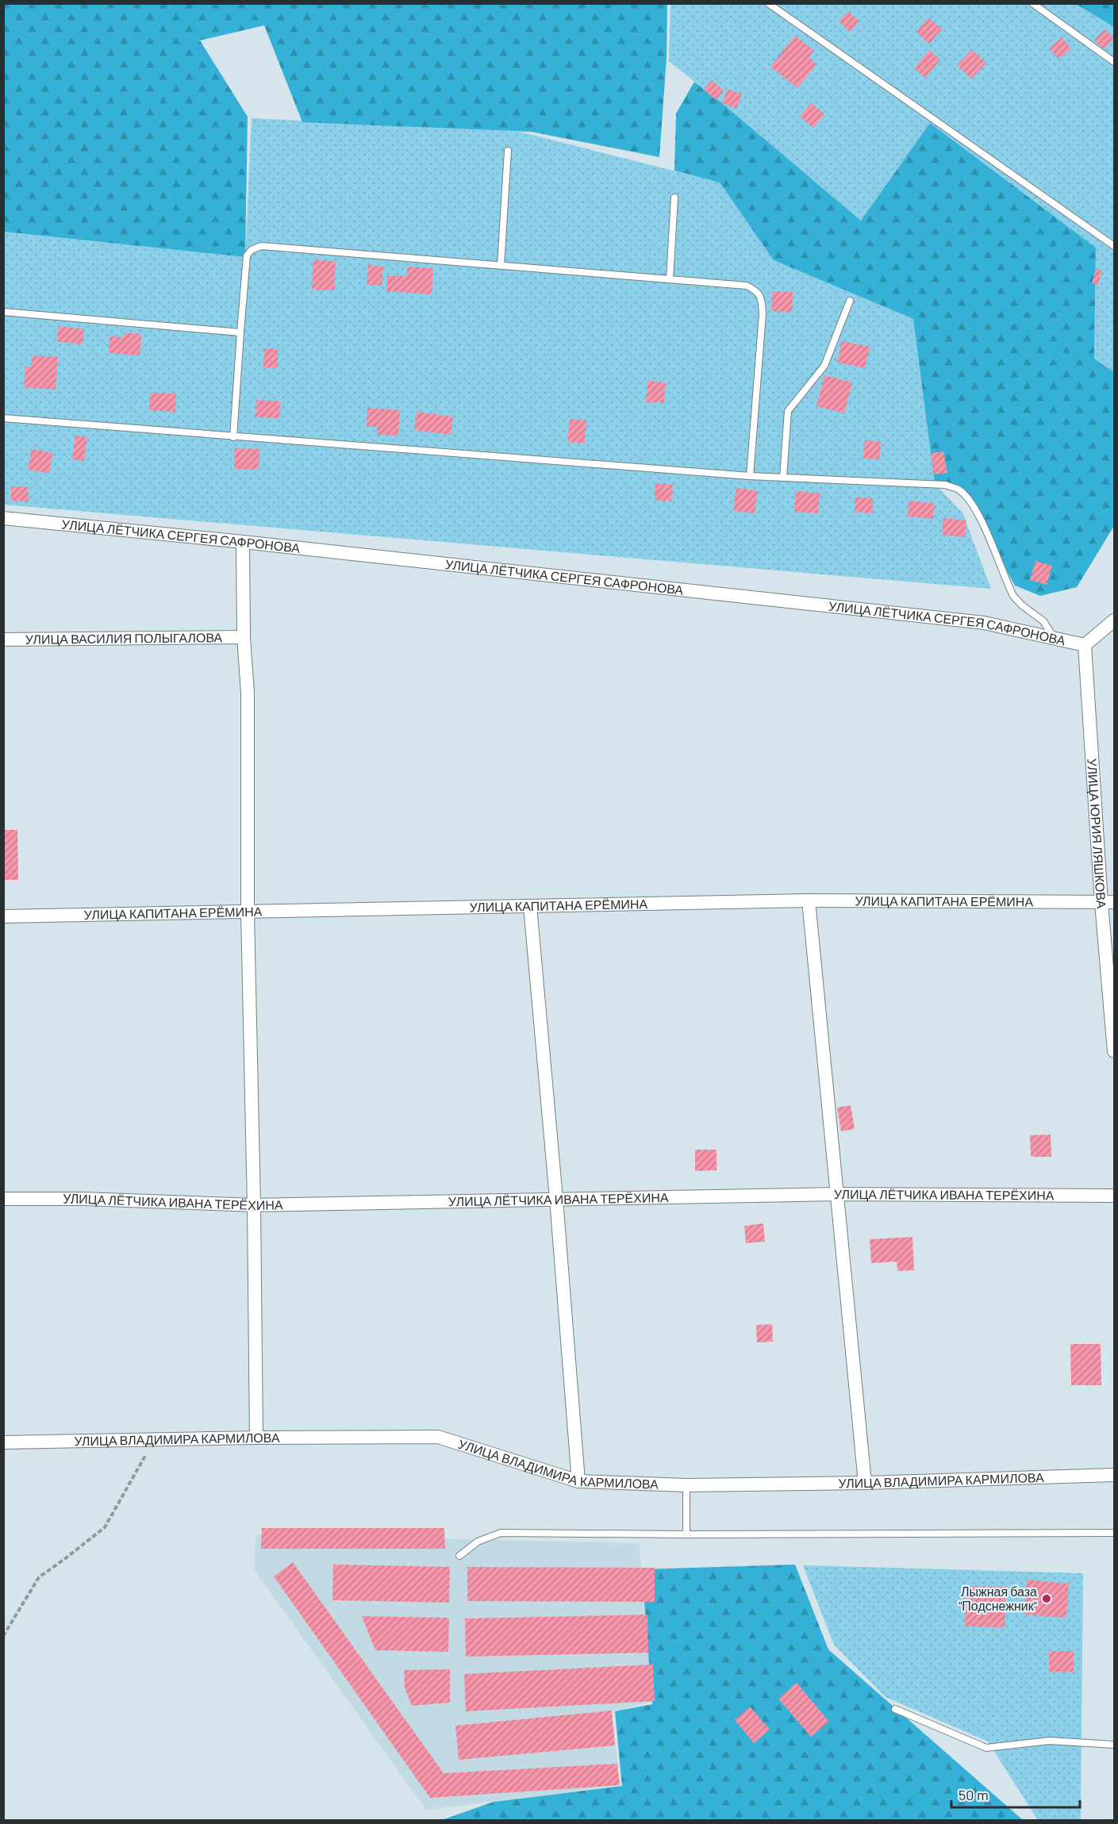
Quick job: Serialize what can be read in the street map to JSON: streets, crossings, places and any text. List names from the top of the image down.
{
  "streets": {
    "street": [
      "УЛИЦА ЛЁТЧИКА СЕРГЕЯ САФРОНОВА",
      "УЛИЦА ВАСИЛИЯ ПОЛЫГАЛОВА",
      "УЛИЦА ЮРИЯ ЛЯШКОВА",
      "УЛИЦА КАПИТАНА ЕРЁМИНА",
      "УЛИЦА ЛЁТЧИКА ИВАНА ТЕРЁХИНА",
      "УЛИЦА ВЛАДИМИРА КАРМИЛОВА"
    ]
  },
  "crossings": [
    ["УЛИЦА ЛЁТЧИКА СЕРГЕЯ САФРОНОВА", "УЛИЦА ЮРИЯ ЛЯШКОВА"],
    ["УЛИЦА ЮРИЯ ЛЯШКОВА", "УЛИЦА КАПИТАНА ЕРЁМИНА"]
  ],
  "places": ["Лыжная база \"Подснежник\""],
  "scale_bar": "50 m"
}
